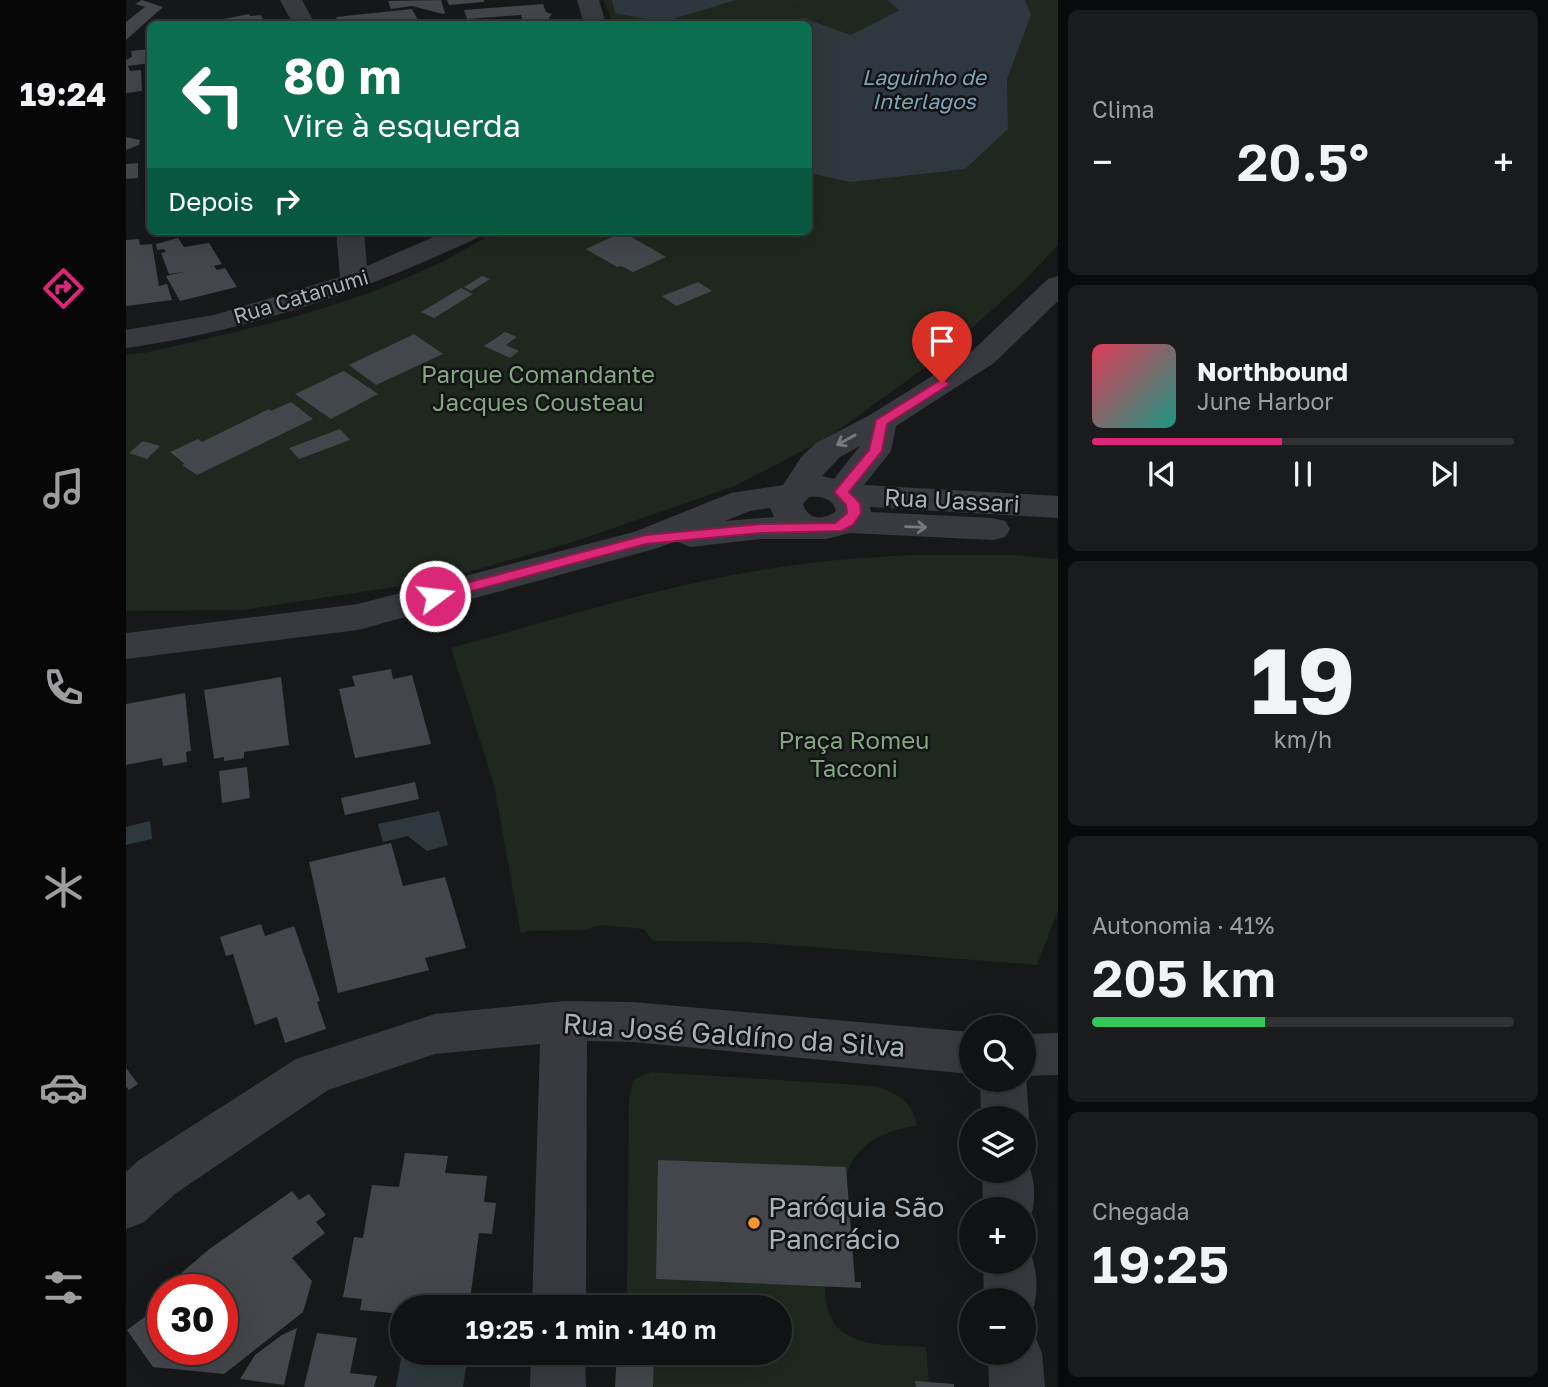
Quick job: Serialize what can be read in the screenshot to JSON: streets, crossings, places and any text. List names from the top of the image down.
{
  "streets": {
    "street": ["Rua Catanumi", "Rua Uassari", "Rua José Galdíno da Silva"]
  },
  "water": ["Laguinho de Interlagos"],
  "parks": ["Parque Comandante Jacques Cousteau", "Praça Romeu Tacconi"],
  "places": ["Paróquia São Pancrácio"],
  "page": {
    "tabs": "19:24",
    "tile": [
      "Clima",
      ["19", "km/h"],
      ["Autonomia · 41%", "205 km"],
      ["Chegada", "19:25"]
    ],
    "turn": ["80 m", "Vire à esquerda"],
    "heat": ["−", "20.5°", "+"],
    "then": "Depois",
    "song": ["Northbound", "June Harbor"],
    "map_buttons": ["+", "−"],
    "limit": "30",
    "trip": "19:25 · 1 min · 140 m"
  }
}
